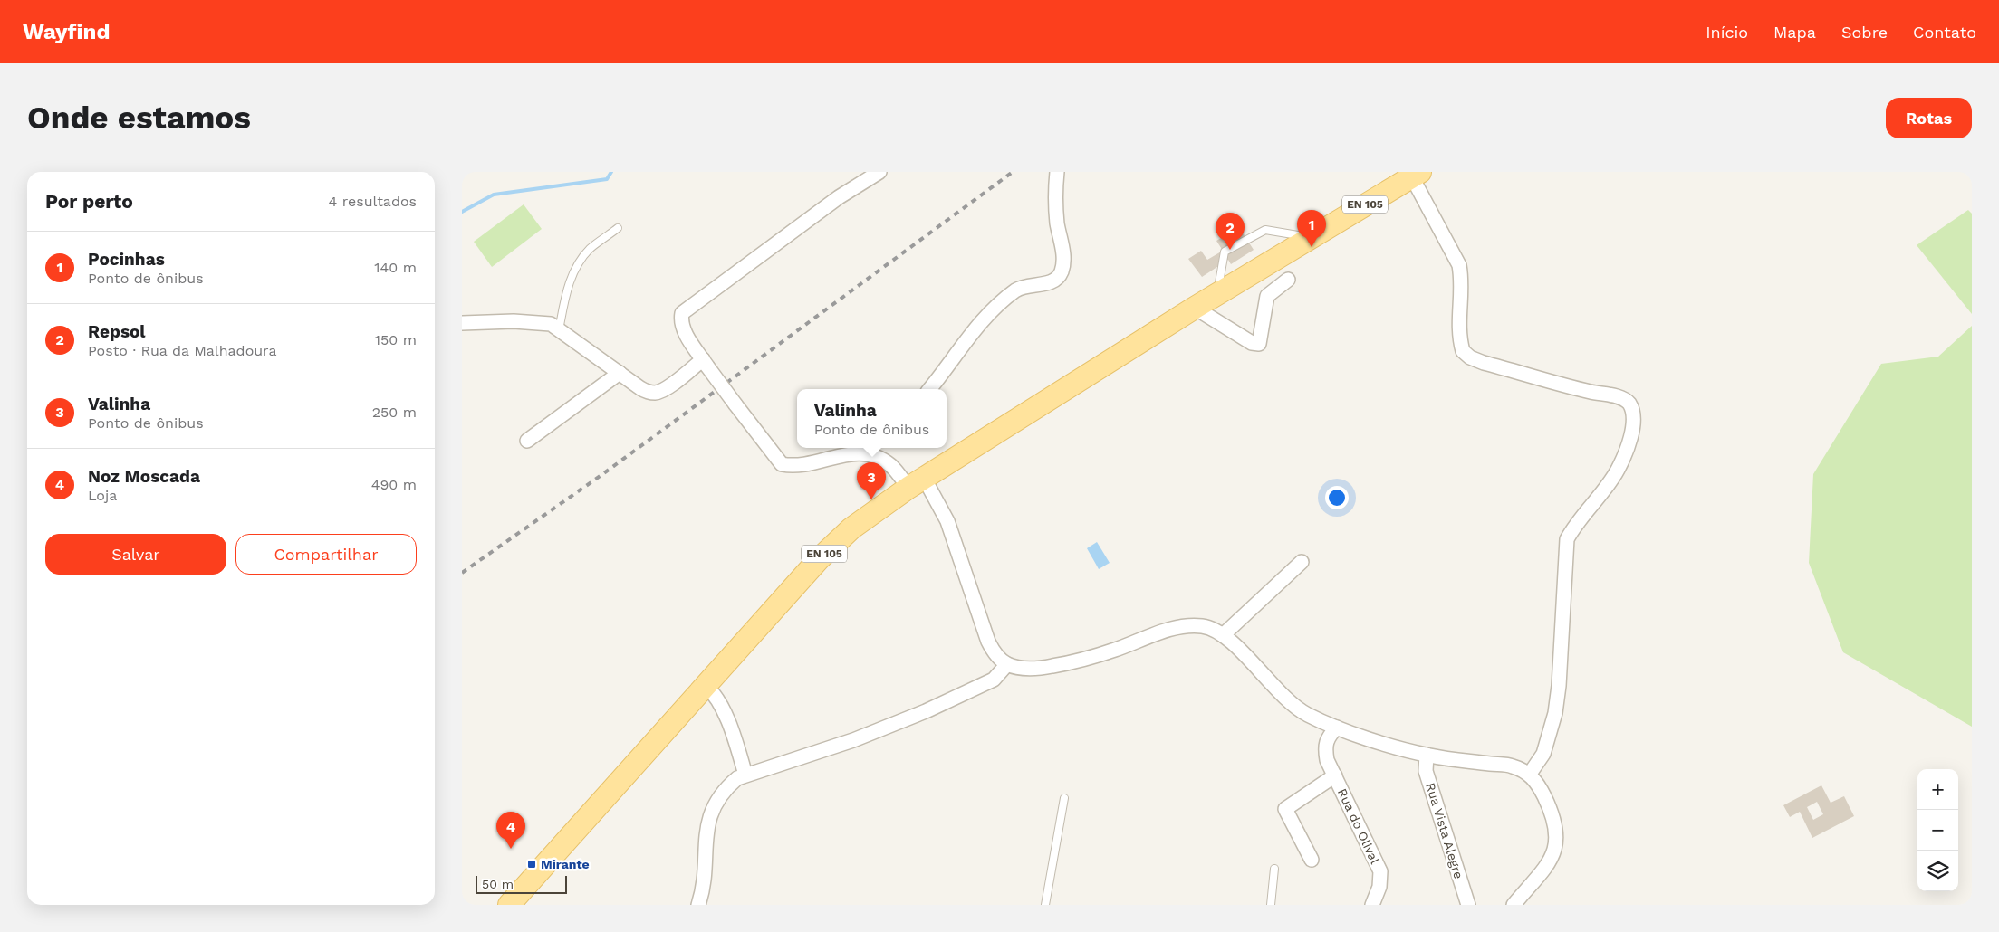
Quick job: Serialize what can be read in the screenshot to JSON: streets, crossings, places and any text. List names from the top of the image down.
{
  "streets": {
    "main road": ["EN 105"],
    "street": ["Rua do Olival", "Rua Vista Alegre"]
  },
  "places": {
    "transit": ["Mirante"]
  },
  "scale_bar": "50 m",
  "page": {
    "header": "Wayfind",
    "nav": [
      "Início",
      "Mapa",
      "Sobre",
      "Contato"
    ],
    "buttons": [
      "Rotas",
      ["Salvar", "Compartilhar"]
    ],
    "title": "Onde estamos",
    "heading": ["Por perto", "4 resultados"],
    "pins": [
      "1",
      "2",
      "3",
      "4"
    ],
    "list": [
      {
        "mark": "1",
        "name": "Pocinhas",
        "note": "Ponto de ônibus",
        "value": "140 m"
      },
      {
        "mark": "2",
        "name": "Repsol",
        "note": "Posto · Rua da Malhadoura",
        "value": "150 m"
      },
      {
        "mark": "3",
        "name": "Valinha",
        "note": "Ponto de ônibus",
        "value": "250 m"
      },
      {
        "mark": "4",
        "name": "Noz Moscada",
        "note": "Loja",
        "value": "490 m"
      }
    ],
    "popup": ["Valinha", "Ponto de ônibus"],
    "map_buttons": ["+", "−"],
    "scale": "50 m"
  }
}
